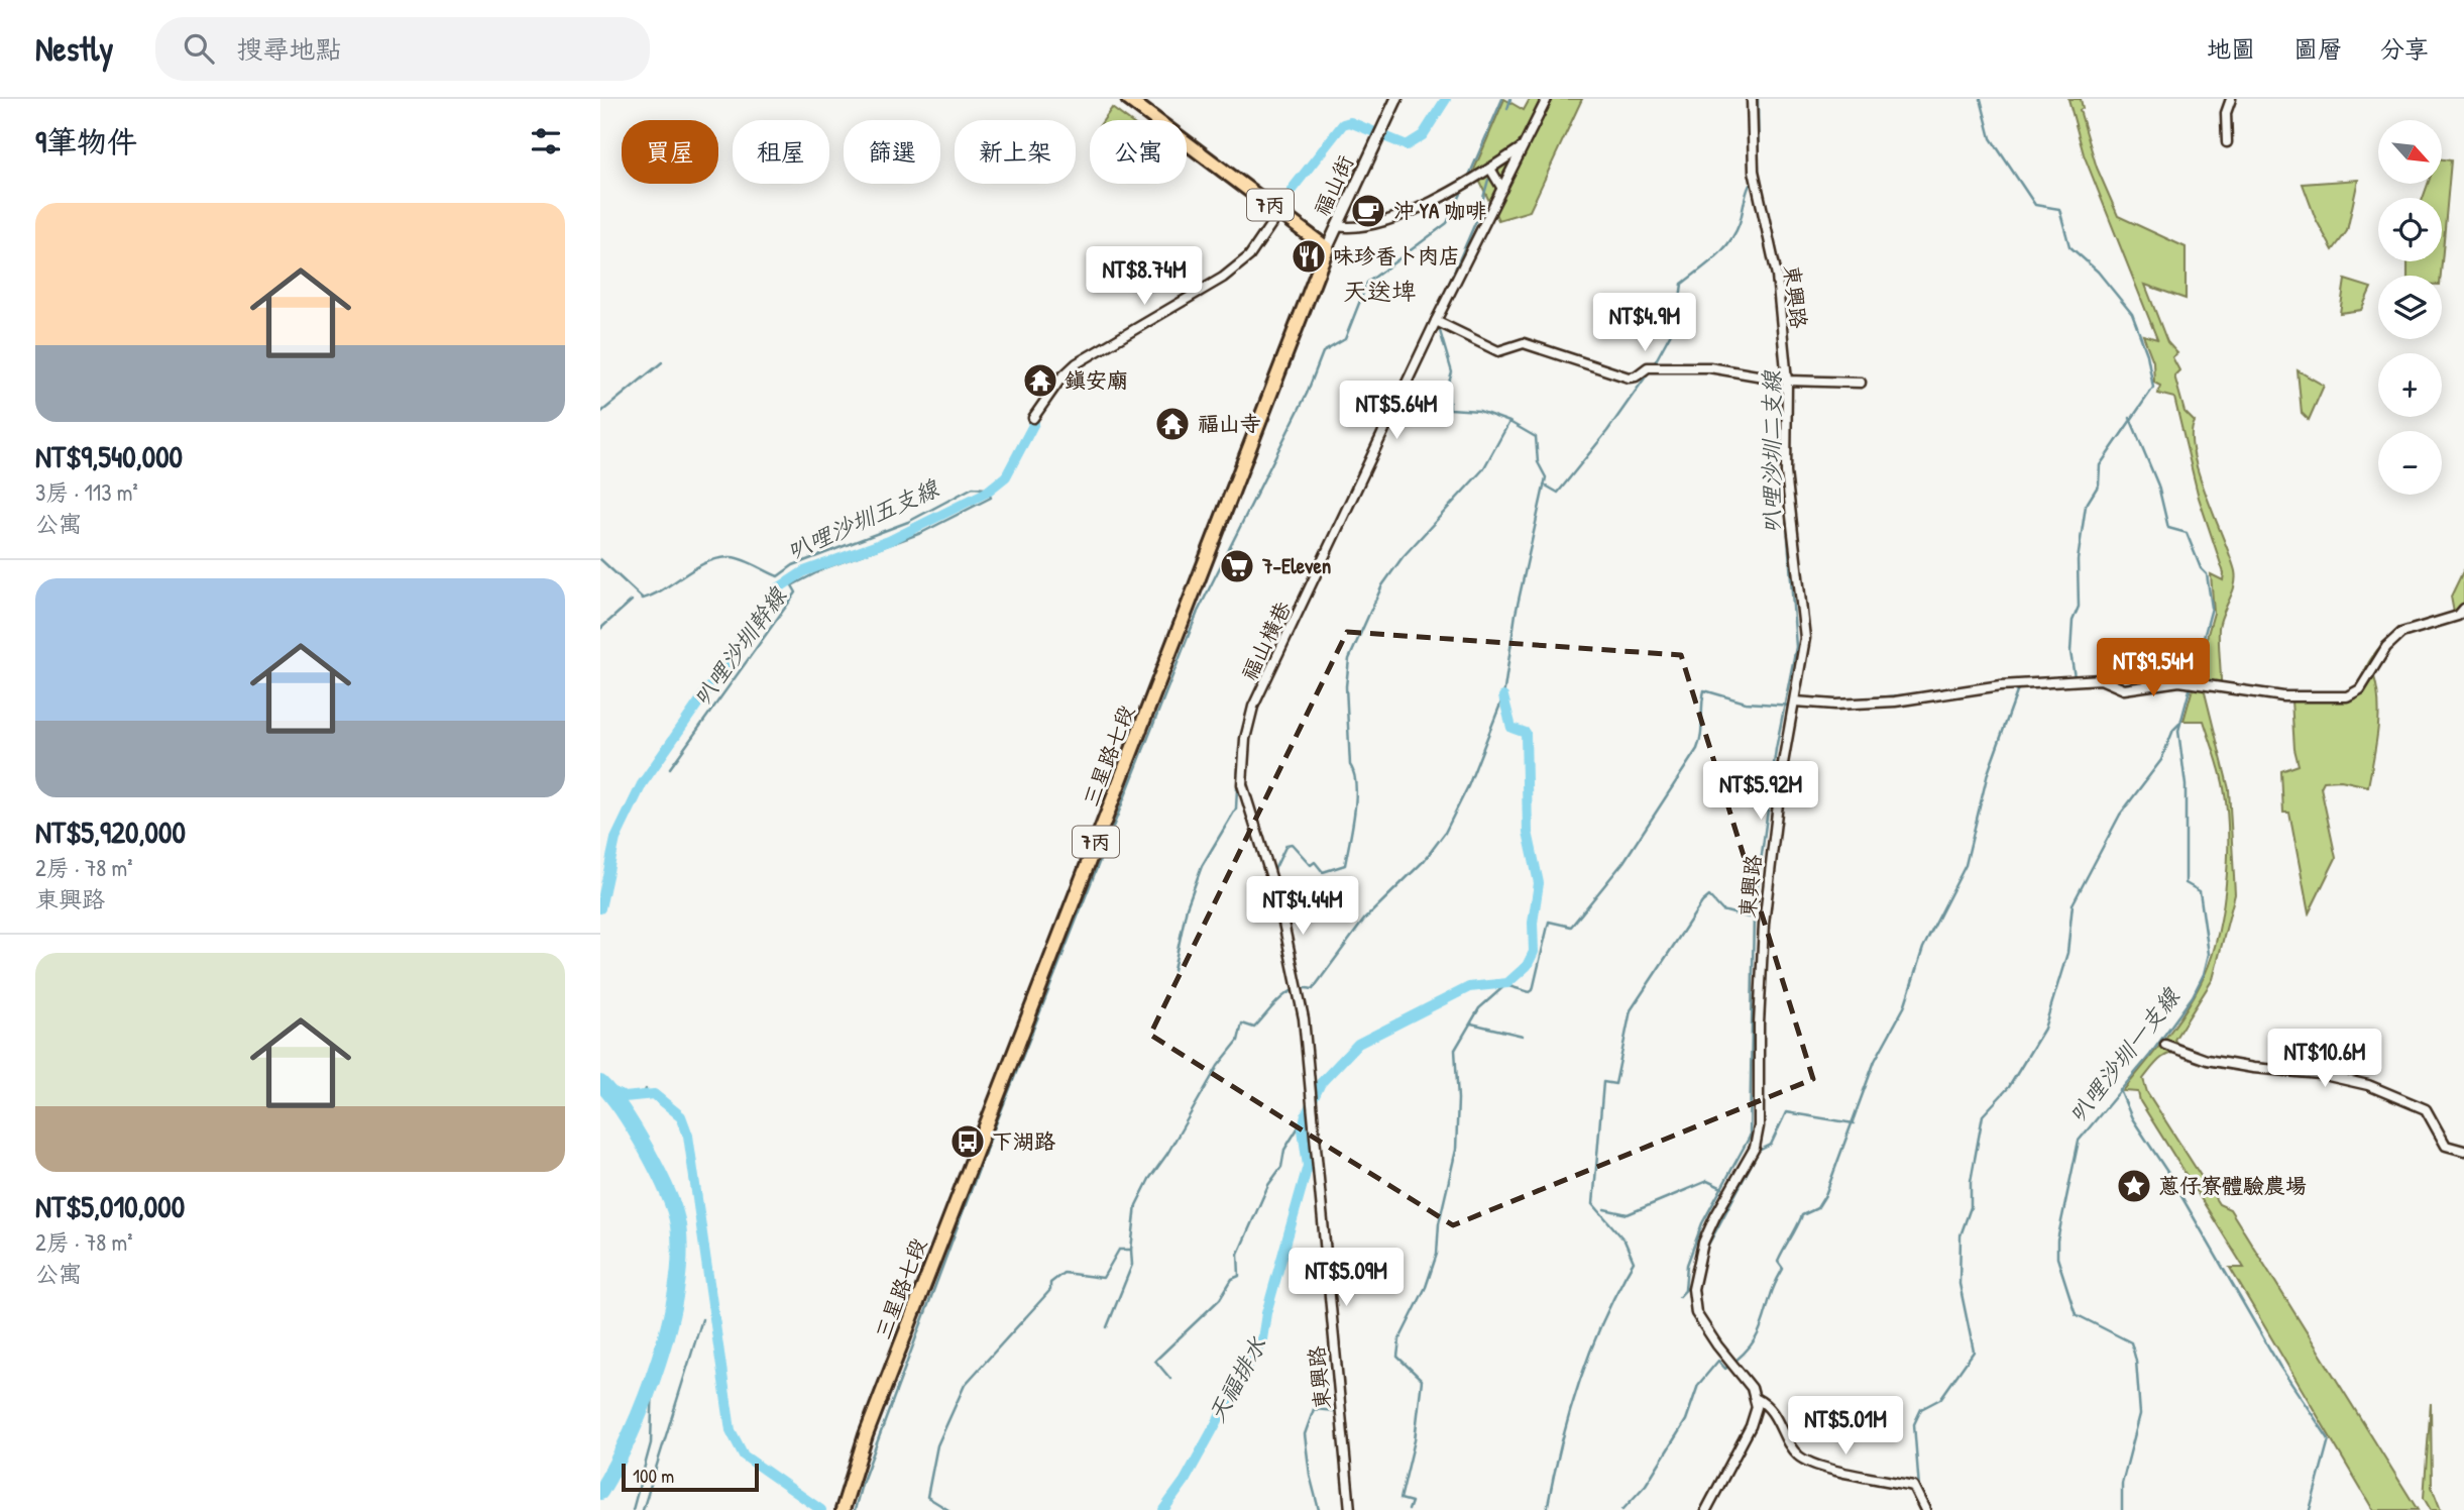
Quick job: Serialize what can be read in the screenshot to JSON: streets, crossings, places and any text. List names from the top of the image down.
{
  "streets": {
    "main road": ["7丙", "三星路七段"],
    "street": ["福山街", "東興路", "福山橫巷"]
  },
  "crossings": [
    ["福山街", "7丙"],
    ["福山街", "三星路七段"],
    ["7丙", "三星路七段"],
    ["東興路", "福山橫巷"]
  ],
  "districts": ["天送埤"],
  "water": [
    "叭哩沙圳二支線",
    "叭哩沙圳五支線",
    "叭哩沙圳幹線",
    "叭哩沙圳一支線",
    "天福排水"
  ],
  "places": {
    "cafe": ["沖 YA 咖啡"],
    "restaurant": ["味珍香卜肉店"],
    "temple": ["鎮安廟", "福山寺"],
    "supermarket": ["7-Eleven"],
    "bus stop": ["下湖路"],
    "place": ["蔥仔寮體驗農場"]
  },
  "scale_bar": "100 m",
  "north": "bottom right",
  "page": {
    "header": "Nestly",
    "search": "搜尋地點",
    "nav": ["地圖", "圖層", "分享"],
    "heading": "9筆物件",
    "map_buttons": ["+", "−"],
    "chip": [
      "買屋",
      "租屋",
      "篩選",
      "新上架",
      "公寓"
    ],
    "list": [
      {
        "name": "NT$9,540,000",
        "note": "3房 · 113 m² · 公寓"
      },
      {
        "name": "NT$5,920,000",
        "note": "2房 · 78 m² · 東興路"
      },
      {
        "name": "NT$5,010,000",
        "note": "2房 · 78 m² · 公寓"
      }
    ],
    "price": [
      "NT$8.74M",
      "NT$4.9M",
      "NT$5.64M",
      "NT$9.54M",
      "NT$5.92M",
      "NT$4.44M",
      "NT$10.6M",
      "NT$5.09M",
      "NT$5.01M"
    ],
    "scale": "100 m"
  }
}
